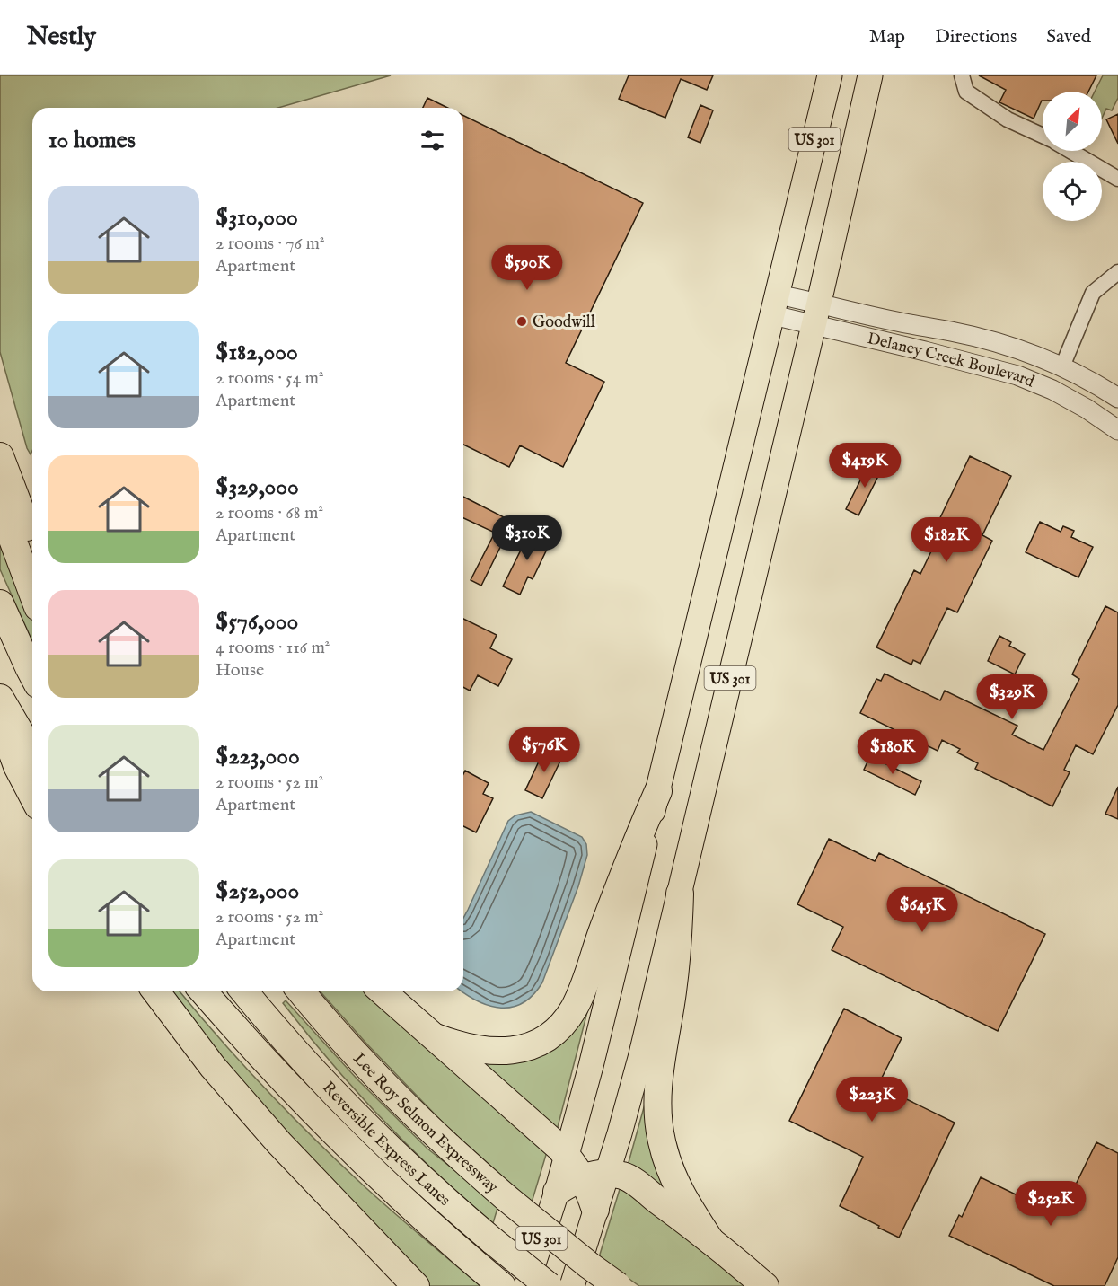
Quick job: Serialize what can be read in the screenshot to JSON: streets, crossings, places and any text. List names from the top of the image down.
{
  "streets": {
    "highway": ["Lee Roy Selmon Expressway", "Reversible Express Lanes"],
    "main road": ["US 301"],
    "street": ["Delaney Creek Boulevard"]
  },
  "crossings": [
    ["US 301", "Delaney Creek Boulevard"]
  ],
  "places": ["Goodwill"],
  "north": "top right",
  "page": {
    "header": "Nestly",
    "nav": ["Map", "Directions", "Saved"],
    "heading": "10 homes",
    "list": [
      {
        "name": "$310,000",
        "note": "2 rooms · 76 m² · Apartment"
      },
      {
        "name": "$182,000",
        "note": "2 rooms · 54 m² · Apartment"
      },
      {
        "name": "$329,000",
        "note": "2 rooms · 68 m² · Apartment"
      },
      {
        "name": "$576,000",
        "note": "4 rooms · 116 m² · House"
      },
      {
        "name": "$223,000",
        "note": "2 rooms · 52 m² · Apartment"
      },
      {
        "name": "$252,000",
        "note": "2 rooms · 52 m² · Apartment"
      }
    ],
    "price": [
      "$590K",
      "$419K",
      "$310K",
      "$182K",
      "$329K",
      "$576K",
      "$180K",
      "$645K",
      "$223K",
      "$252K"
    ]
  }
}
